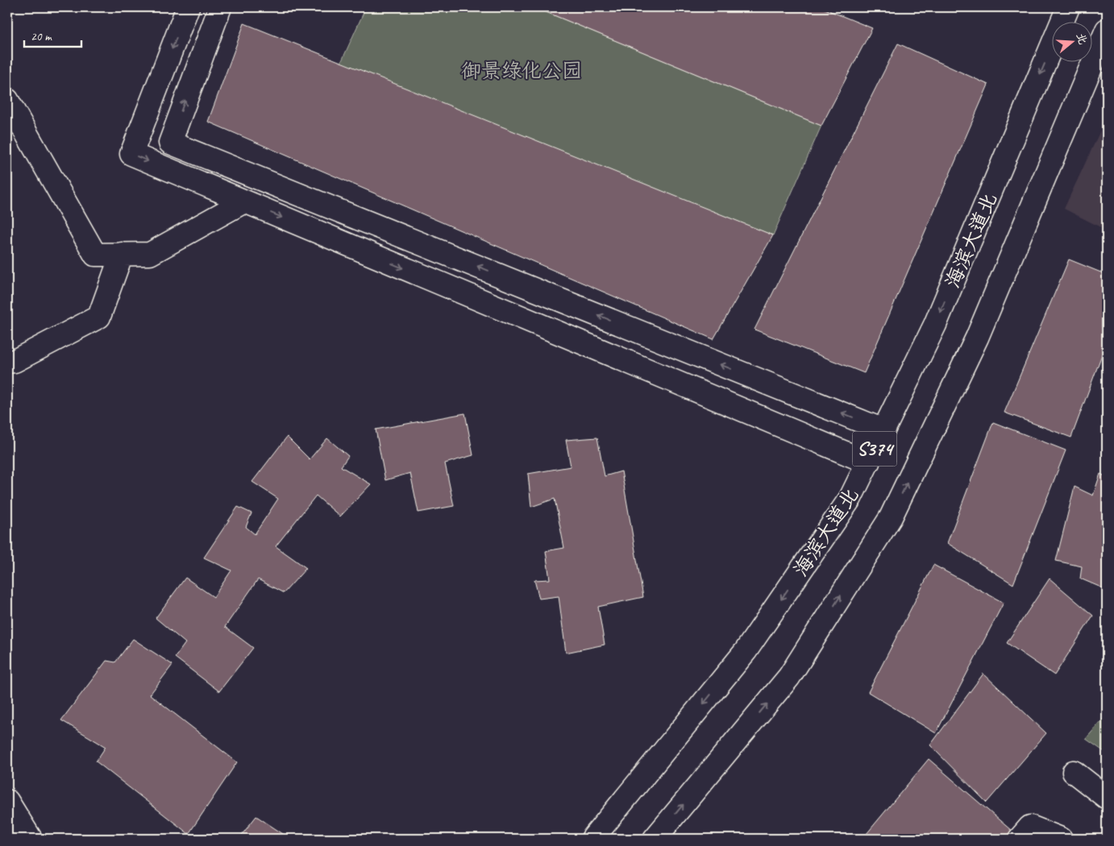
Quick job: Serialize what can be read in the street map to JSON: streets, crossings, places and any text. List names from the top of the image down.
{
  "streets": {
    "street": ["海滨大道北", "S374"]
  },
  "parks": ["御景绿化公园"],
  "scale_bar": "20 m",
  "north": "right"
}
